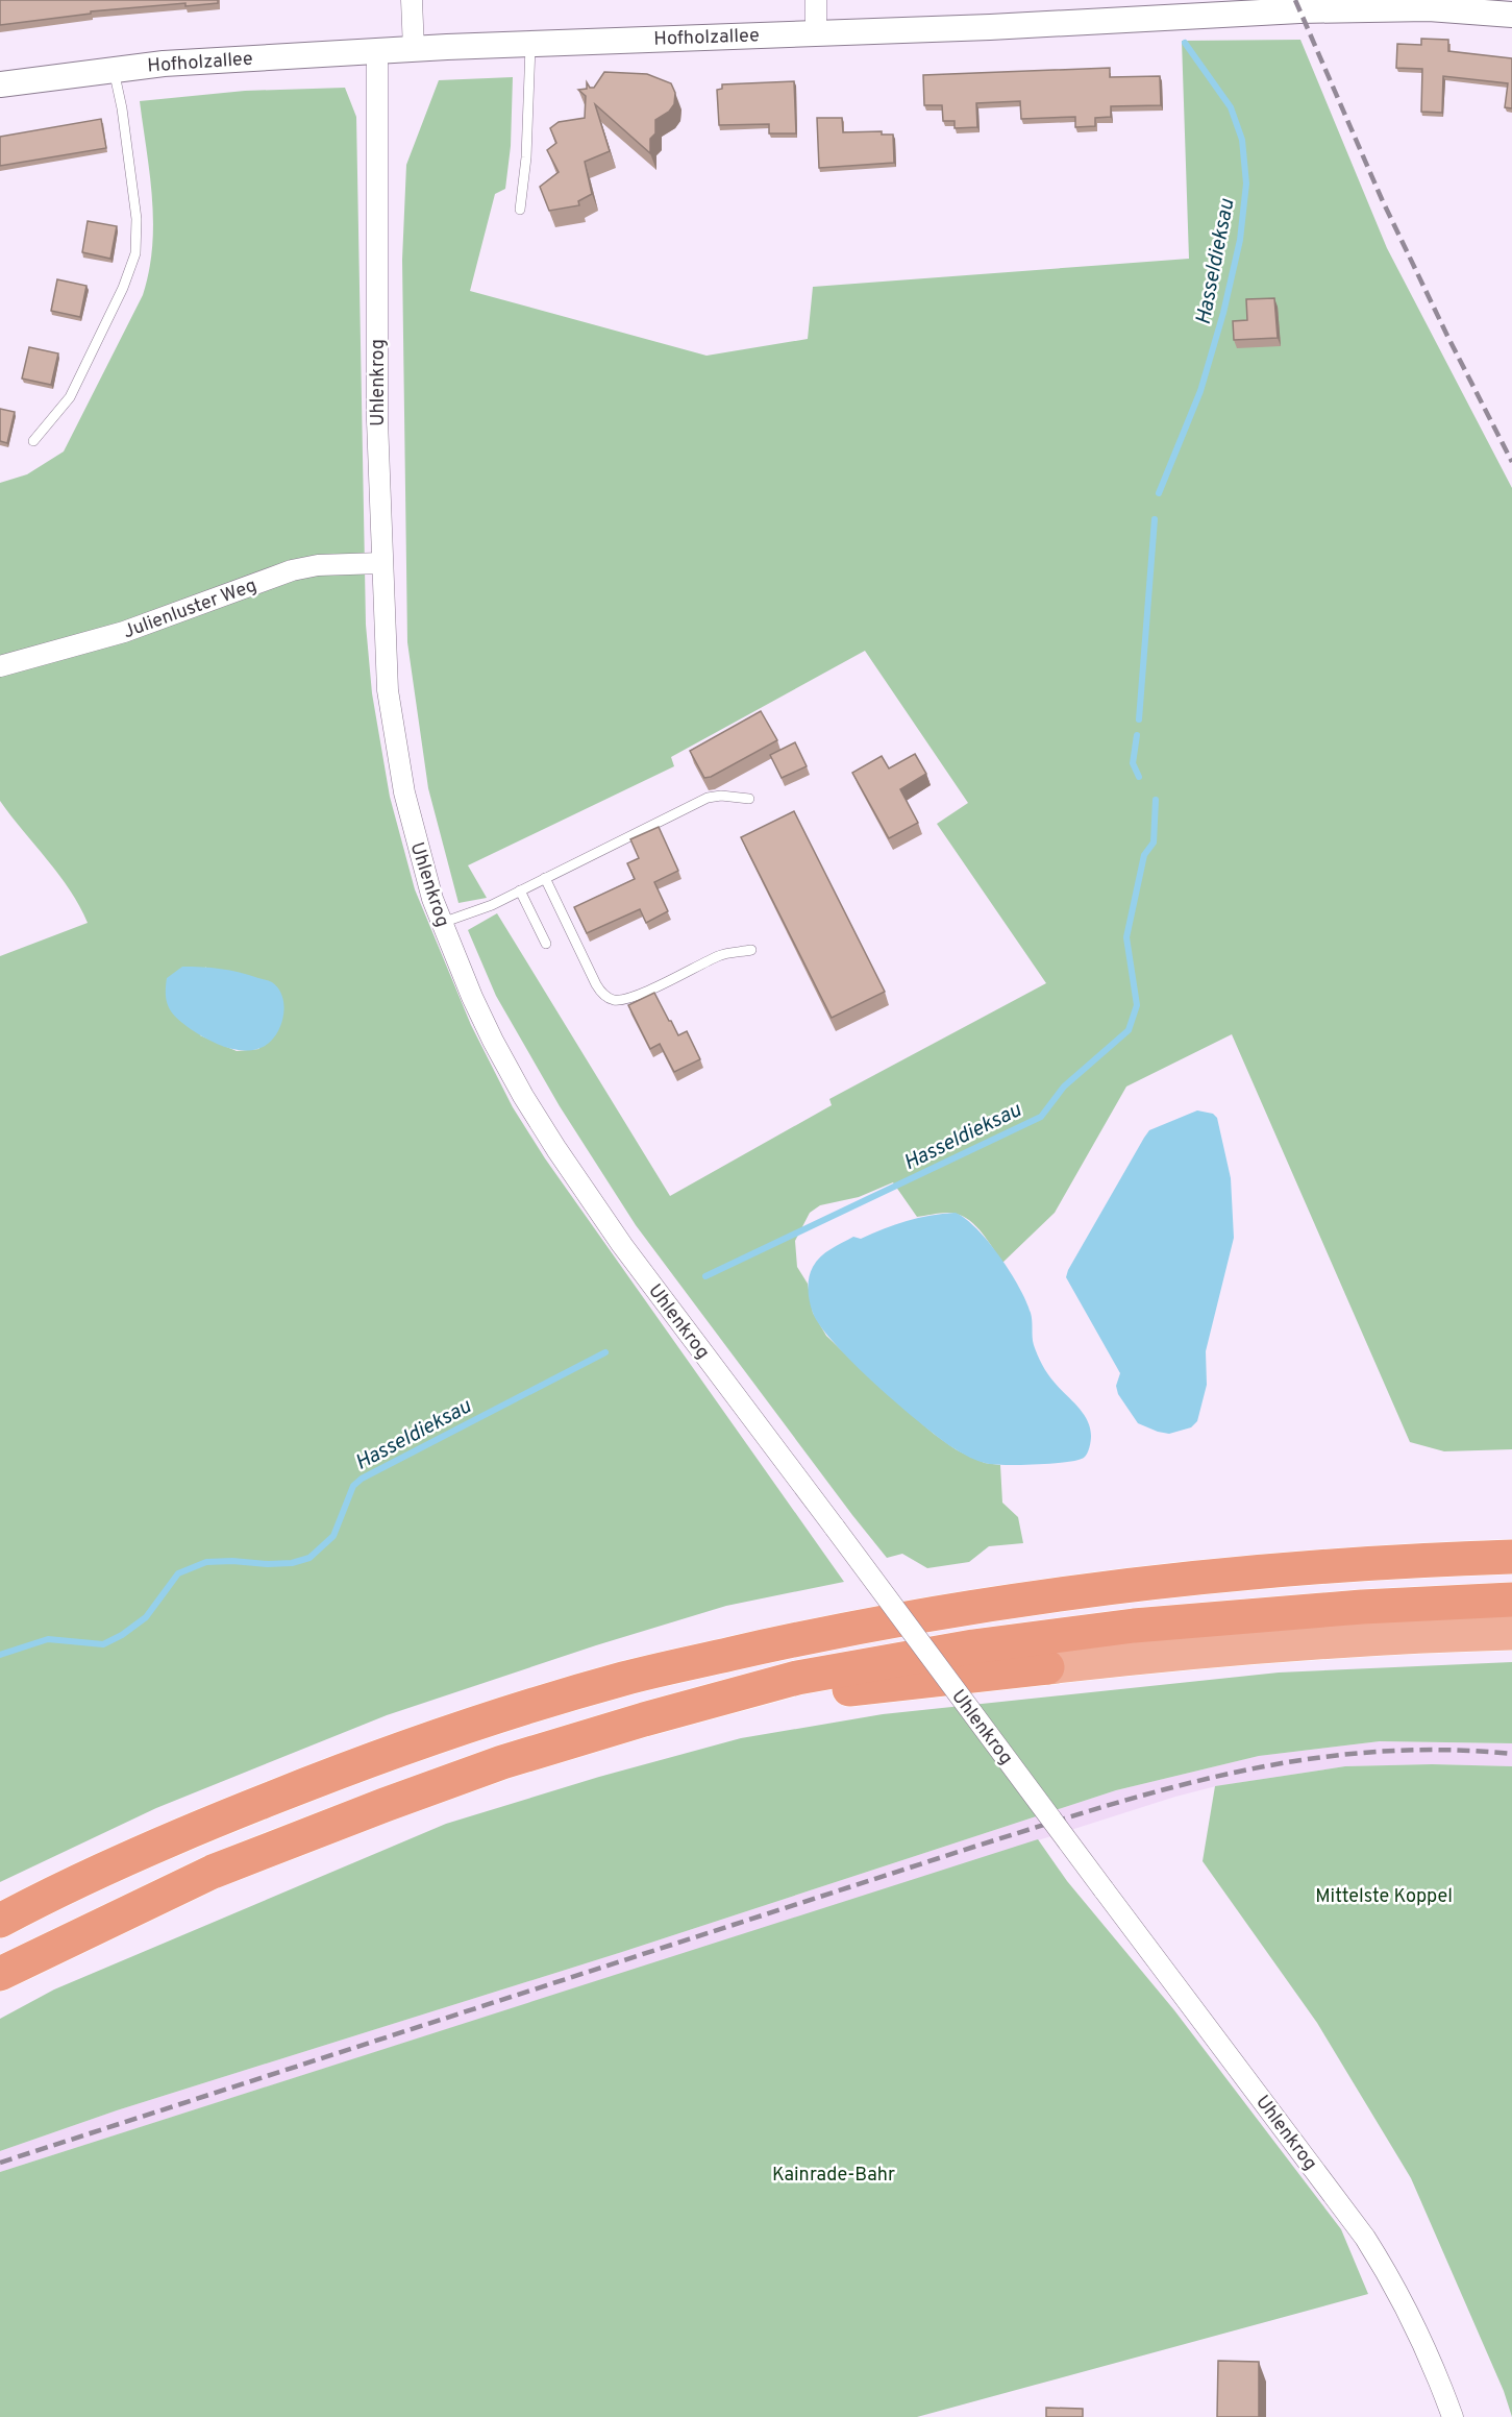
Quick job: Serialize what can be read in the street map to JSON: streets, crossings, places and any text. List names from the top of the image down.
{
  "streets": {
    "street": ["Hofholzallee", "Uhlenkrog", "Julienluster Weg"]
  },
  "crossings": [
    ["Hofholzallee", "Uhlenkrog"],
    ["Uhlenkrog", "Julienluster Weg"]
  ],
  "water": ["Hasseldieksau"],
  "parks": ["Mittelste Koppel", "Kainrade-Bahr"]
}
